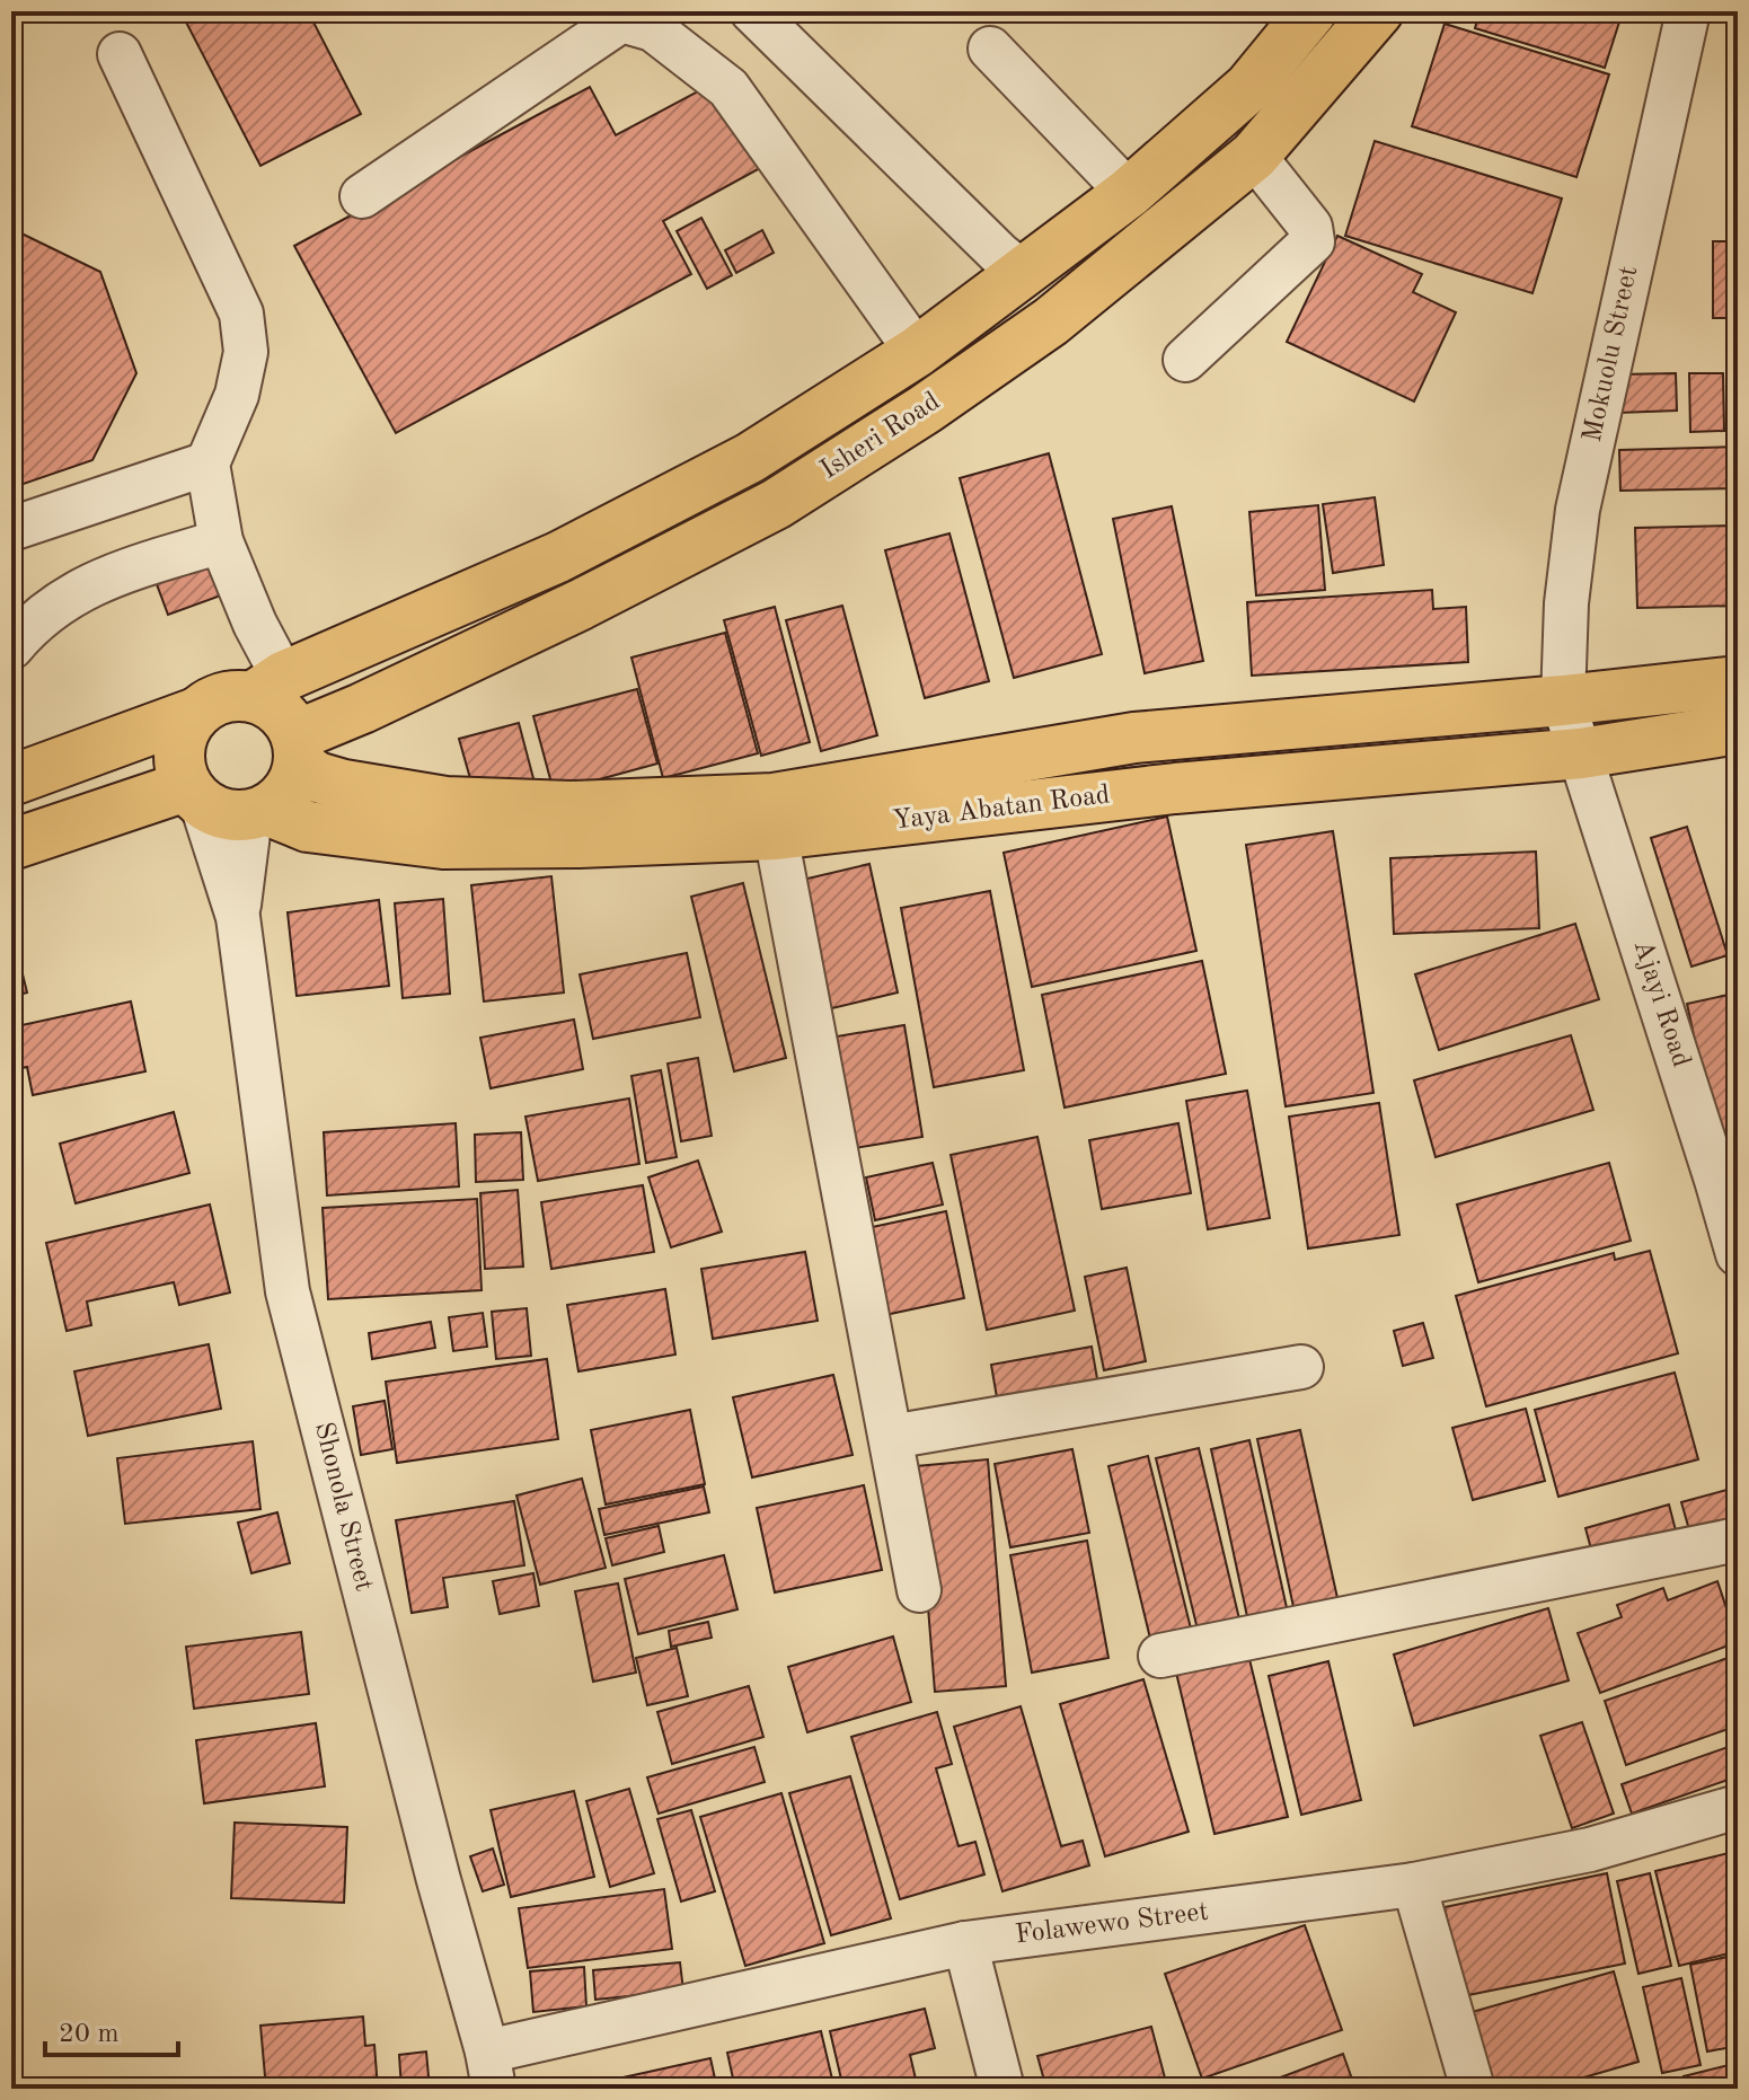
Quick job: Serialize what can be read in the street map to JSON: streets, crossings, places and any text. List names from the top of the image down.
{
  "streets": {
    "main road": ["Isheri Road", "Yaya Abatan Road"],
    "street": [
      "Mokuolu Street",
      "Ajayi Road",
      "Shonola Street",
      "Folawewo Street"
    ]
  },
  "crossings": [
    ["Mokuolu Street", "Yaya Abatan Road"],
    ["Mokuolu Street", "Ajayi Road"],
    ["Isheri Road", "Yaya Abatan Road"],
    ["Isheri Road", "Shonola Street"],
    ["Yaya Abatan Road", "Ajayi Road"],
    ["Yaya Abatan Road", "Shonola Street"],
    ["Shonola Street", "Folawewo Street"]
  ],
  "scale_bar": "20 m"
}
